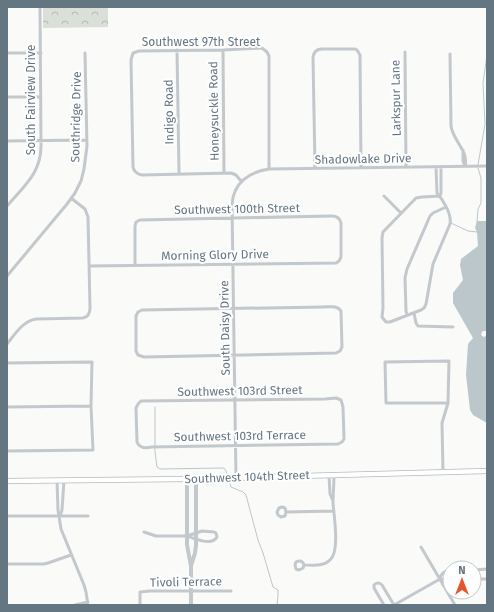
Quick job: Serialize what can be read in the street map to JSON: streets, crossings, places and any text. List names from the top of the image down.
{
  "streets": {
    "main road": ["Southwest 104th Street"],
    "street": [
      "Southwest 97th Street",
      "Larkspur Lane",
      "South Fairview Drive",
      "Honeysuckle Road",
      "Indigo Road",
      "Southridge Drive",
      "Shadowlake Drive",
      "Southwest 100th Street",
      "Morning Glory Drive",
      "South Daisy Drive",
      "Southwest 103rd Street",
      "Southwest 103rd Terrace",
      "Tivoli Terrace"
    ]
  },
  "crossings": [
    ["Southwest 97th Street", "Honeysuckle Road"],
    ["Southwest 97th Street", "Indigo Road"],
    ["Southwest 97th Street", "Shadowlake Drive"],
    ["Larkspur Lane", "Shadowlake Drive"],
    ["Shadowlake Drive", "South Daisy Drive"],
    ["Southwest 100th Street", "Morning Glory Drive"],
    ["Southwest 100th Street", "South Daisy Drive"],
    ["Morning Glory Drive", "South Daisy Drive"],
    ["South Daisy Drive", "Southwest 103rd Street"],
    ["South Daisy Drive", "Southwest 103rd Terrace"],
    ["South Daisy Drive", "Southwest 104th Street"],
    ["Southwest 103rd Street", "Southwest 103rd Terrace"]
  ],
  "north": "top"
}
